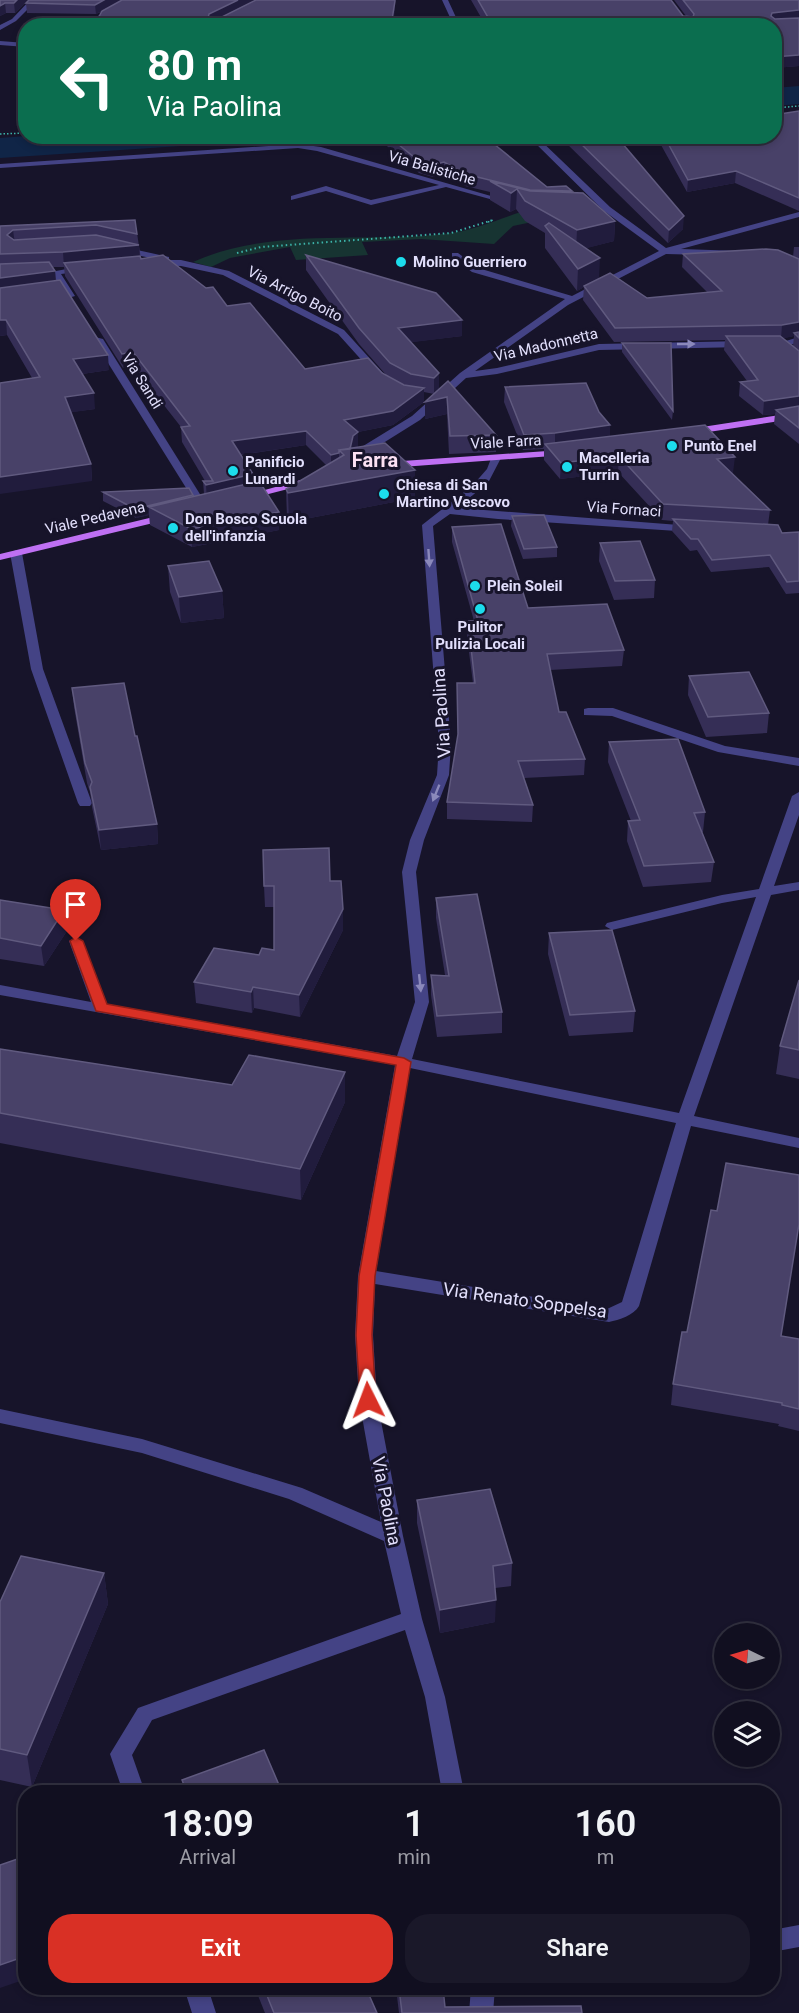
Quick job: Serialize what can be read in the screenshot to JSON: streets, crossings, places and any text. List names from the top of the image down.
{
  "streets": {
    "main road": ["Viale Farra", "Viale Pedavena"],
    "street": [
      "Via Balistiche",
      "Via Arrigo Boito",
      "Via Madonnetta",
      "Via Sandi",
      "Via Fornaci",
      "Via Paolina",
      "Via Renato Soppelsa"
    ]
  },
  "crossings": [
    ["Via Sandi", "Viale Pedavena"],
    ["Viale Farra", "Via Paolina"],
    ["Via Fornaci", "Via Paolina"],
    ["Via Paolina", "Via Renato Soppelsa"]
  ],
  "one_way": ["Via Paolina"],
  "districts": ["Farra"],
  "places": [
    "Molino Guerriero",
    "Punto Enel",
    "Macelleria Turrin",
    "Panificio Lunardi",
    "Chiesa di San Martino Vescovo",
    "Don Bosco Scuola dell'infanzia",
    "Plein Soleil",
    "Pulitor Pulizia Locali"
  ],
  "north": "left",
  "page": {
    "turn": ["80 m", "Via Paolina"],
    "eta": [
      "18:09",
      "Arrival",
      "1",
      "min",
      "160",
      "m"
    ],
    "buttons": ["Exit", "Share"]
  }
}
